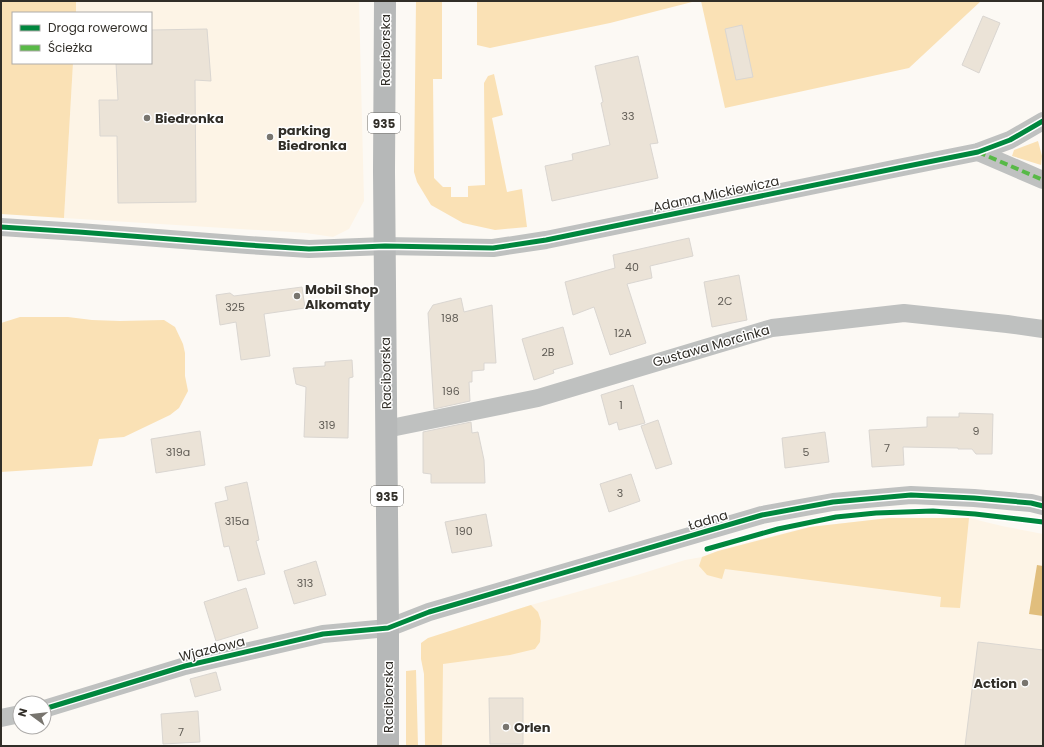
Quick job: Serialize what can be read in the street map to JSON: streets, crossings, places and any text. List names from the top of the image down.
{
  "streets": {
    "main road": ["Raciborska", "935"],
    "street": [
      "Adama Mickiewicza",
      "Gustawa Morcinka",
      "Ładna",
      "Wjazdowa"
    ]
  },
  "crossings": [
    ["Raciborska", "Adama Mickiewicza"],
    ["Raciborska", "Gustawa Morcinka"],
    ["Raciborska", "Ładna"],
    ["Raciborska", "Wjazdowa"],
    ["Ładna", "Wjazdowa"]
  ],
  "places": [
    "Biedronka",
    "parking Biedronka",
    "Mobil Shop Alkomaty",
    "Action",
    "Orlen"
  ],
  "house_numbers": [
    "33",
    "40",
    "2C",
    "325",
    "198",
    "12A",
    "2B",
    "196",
    "1",
    "319",
    "9",
    "7",
    "319a",
    "5",
    "3",
    "315a",
    "190",
    "313",
    "7"
  ],
  "legend": ["Droga rowerowa", "Ścieżka"],
  "north": "left"
}
